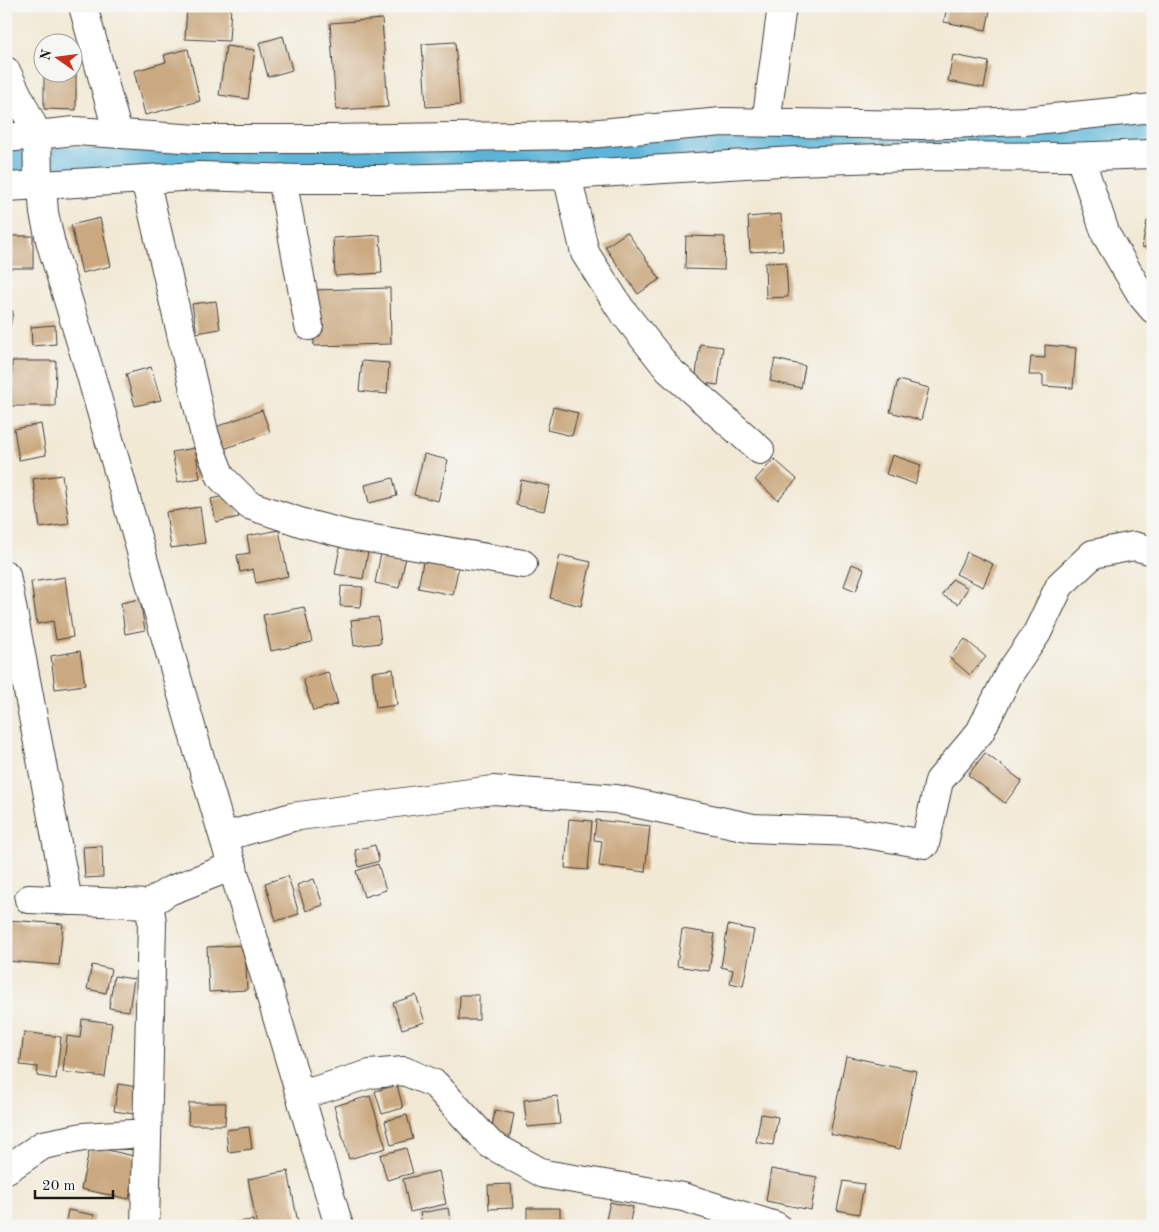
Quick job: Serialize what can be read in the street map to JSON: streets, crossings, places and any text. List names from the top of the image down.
{
  "scale_bar": "20 m",
  "north": "left"
}
